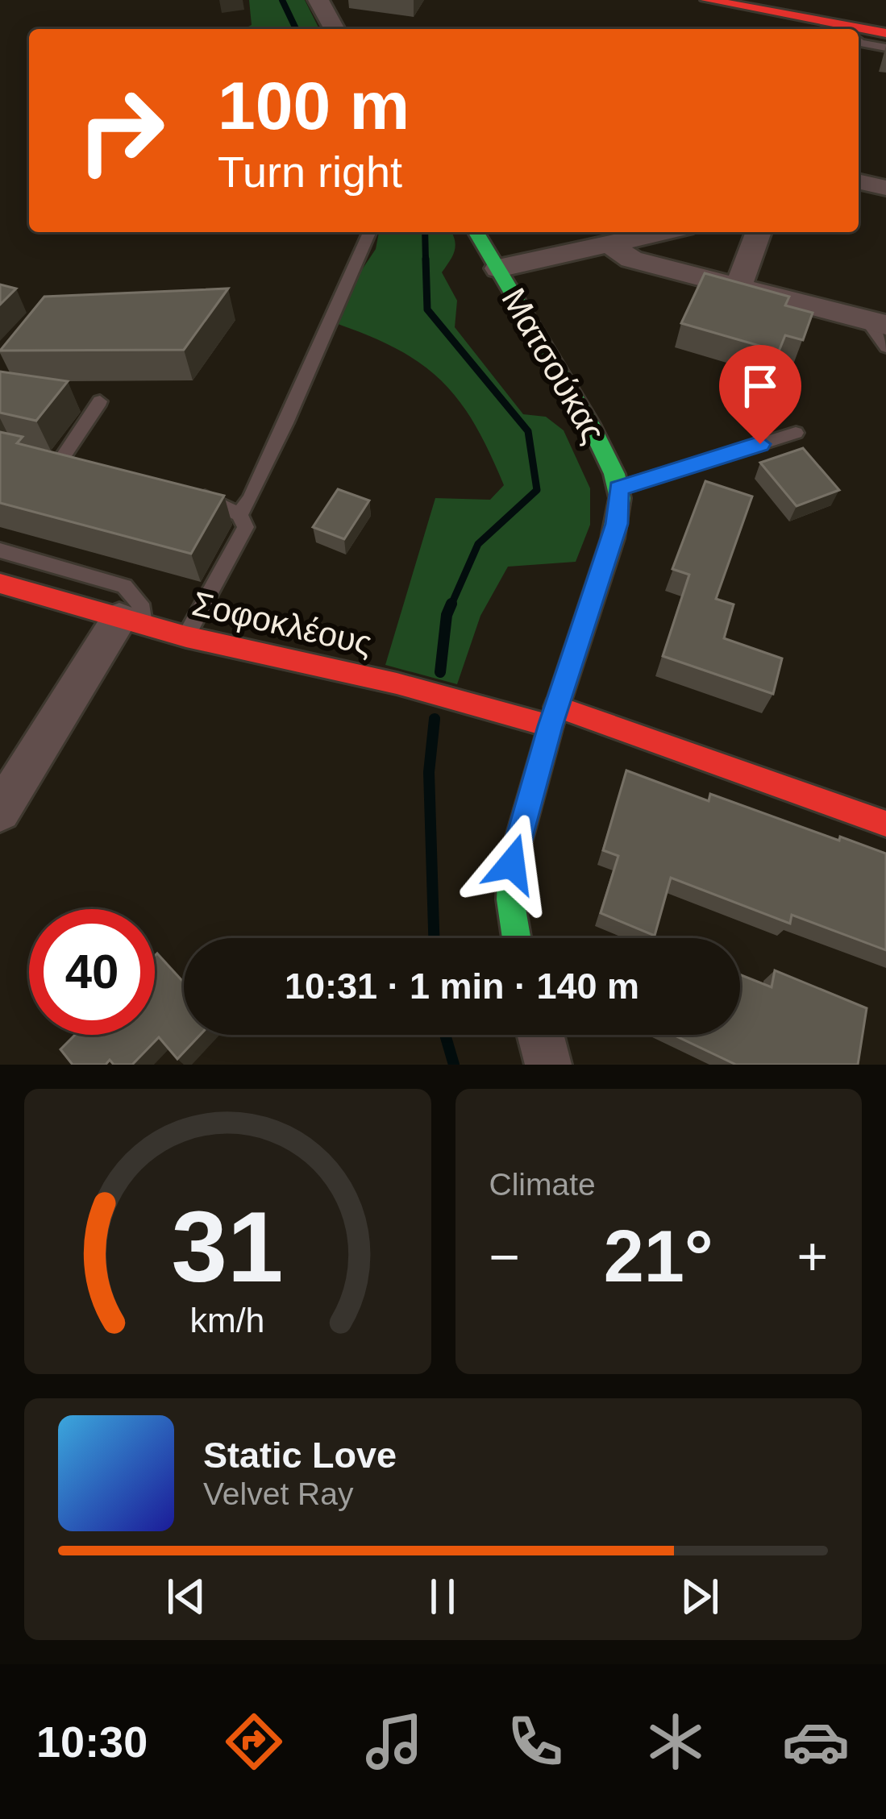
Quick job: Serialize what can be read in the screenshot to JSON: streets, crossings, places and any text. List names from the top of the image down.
{
  "streets": {
    "street": ["Ματσούκας", "Σοφοκλέους"]
  },
  "page": {
    "turn": ["100 m", "Turn right"],
    "limit": "40",
    "trip": "10:31 · 1 min · 140 m",
    "tile": "Climate",
    "heat": ["−", "21°", "+"],
    "song": ["Static Love", "Velvet Ray"],
    "tabs": "10:30",
    "gauge": ["31", "km/h"]
  }
}
